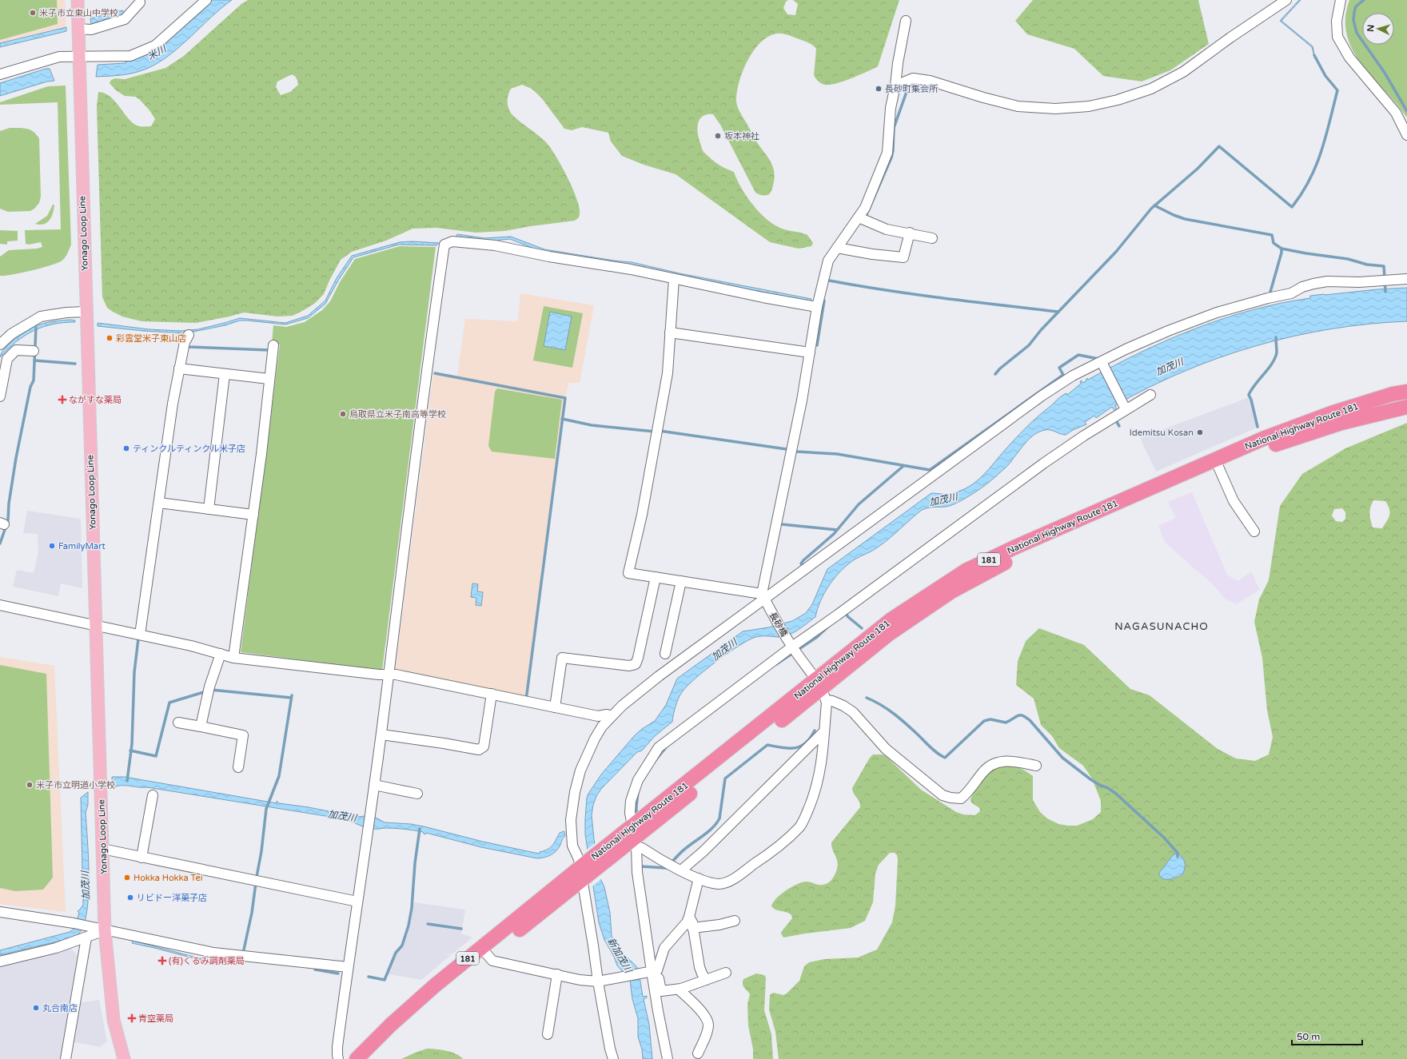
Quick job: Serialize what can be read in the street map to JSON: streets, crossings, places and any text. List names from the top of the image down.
{
  "streets": {
    "highway": ["National Highway Route 181", "181"],
    "main road": ["Yonago Loop Line"],
    "street": ["長砂橋"]
  },
  "crossings": [
    ["National Highway Route 181", "長砂橋"]
  ],
  "districts": ["NAGASUNACHO"],
  "water": ["米川", "加茂川", "新加茂川"],
  "places": {
    "other": [
      "米子市立東山中学校",
      "長砂町集会所",
      "坂本神社",
      "彩雲堂米子東山店",
      "鳥取県立米子南高等学校",
      "Idemitsu Kosan",
      "ティンクルティンクル米子店",
      "FamilyMart",
      "米子市立明道小学校",
      "Hokka Hokka Tei",
      "リビドー洋菓子店",
      "丸合南店"
    ],
    "health": ["ながすな薬局", "(有)くるみ調剤薬局", "青空薬局"]
  },
  "scale_bar": "50 m",
  "north": "left"
}
